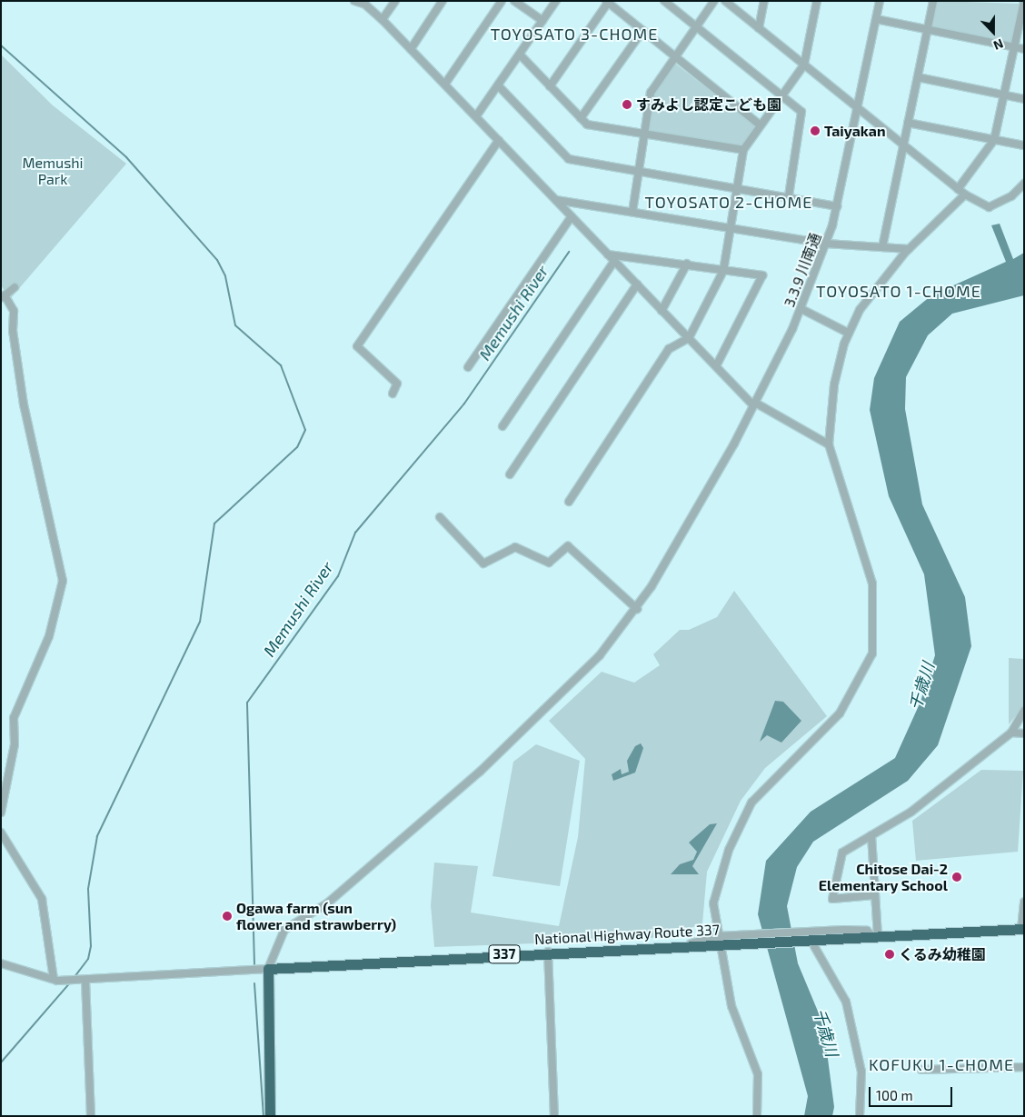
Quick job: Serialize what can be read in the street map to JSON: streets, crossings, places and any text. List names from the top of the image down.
{
  "streets": {
    "highway": ["National Highway Route 337", "337"],
    "street": ["3.3.9 川南通"]
  },
  "crossings": [
    ["3.3.9 川南通", "National Highway Route 337"]
  ],
  "districts": [
    "TOYOSATO 3-CHOME",
    "TOYOSATO 2-CHOME",
    "TOYOSATO 1-CHOME",
    "KOFUKU 1-CHOME"
  ],
  "water": ["Memushi River", "千歳川"],
  "parks": ["Memushi Park"],
  "places": [
    "すみよし認定こども園",
    "Taiyakan",
    "Chitose Dai-2 Elementary School",
    "Ogawa farm (sun flower and strawberry)",
    "くるみ幼稚園"
  ],
  "scale_bar": "100 m",
  "north": "bottom"
}
